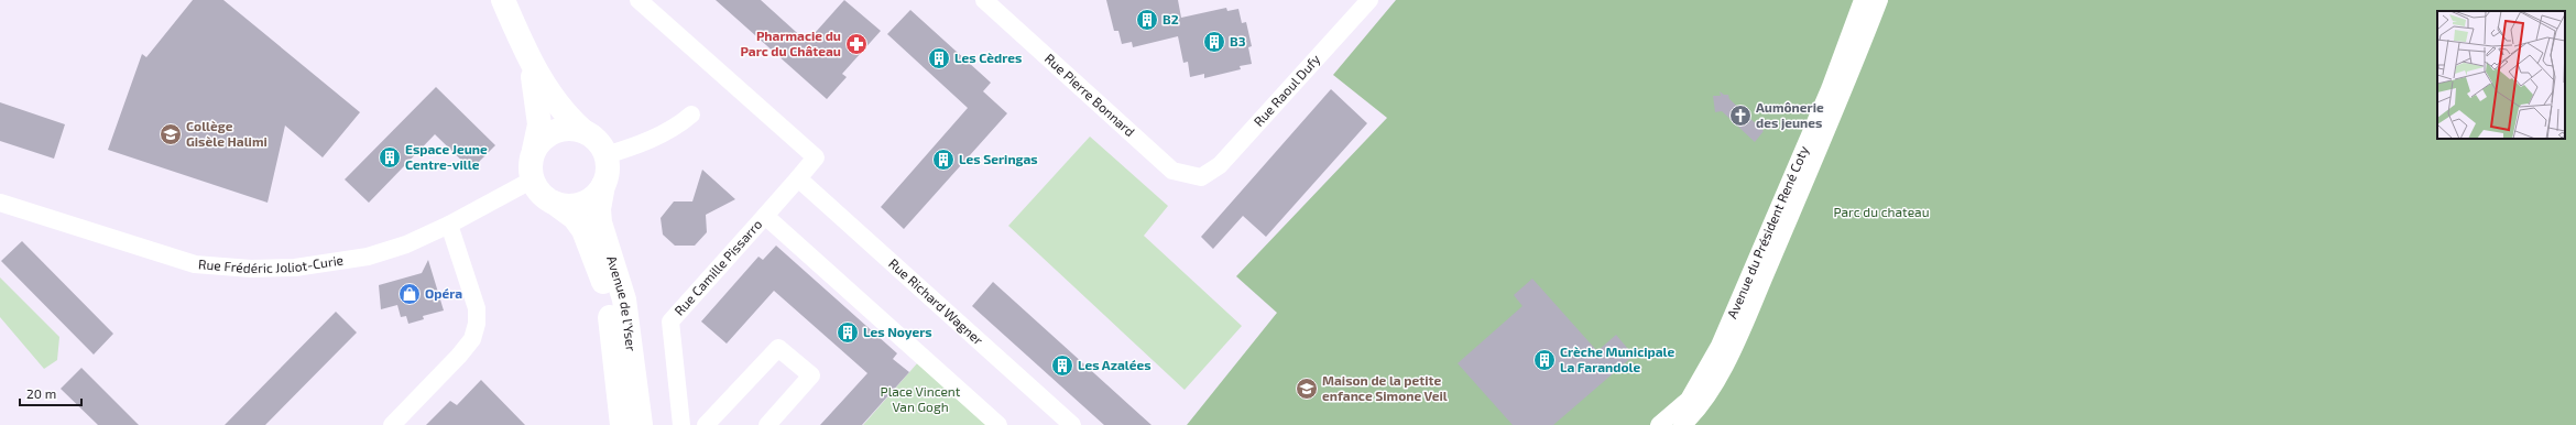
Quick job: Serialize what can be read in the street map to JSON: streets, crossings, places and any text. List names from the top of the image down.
{
  "streets": {
    "main road": ["Avenue de l'Yser"],
    "street": [
      "Rue Raoul Dufy",
      "Rue Pierre Bonnard",
      "Avenue du Président René Coty",
      "Rue Frédéric Joliot-Curie",
      "Rue Camille Pissarro",
      "Rue Richard Wagner"
    ]
  },
  "crossings": [
    ["Rue Raoul Dufy", "Rue Pierre Bonnard"],
    ["Rue Frédéric Joliot-Curie", "Avenue de l'Yser"]
  ],
  "parks": ["Parc du chateau", "Place Vincent Van Gogh"],
  "places": {
    "building": [
      "B2",
      "B3",
      "Les Cèdres",
      "Espace Jeune Centre-ville",
      "Les Seringas",
      "Les Noyers",
      "Crèche Municipale La Farandole",
      "Les Azalées"
    ],
    "pharmacy": ["Pharmacie du Parc du Château"],
    "church": ["Aumônerie des jeunes"],
    "school or university": ["Collège Gisèle Halimi", "Maison de la petite enfance Simone Veil"],
    "shop": ["Opéra"]
  },
  "scale_bar": "20 m"
}
